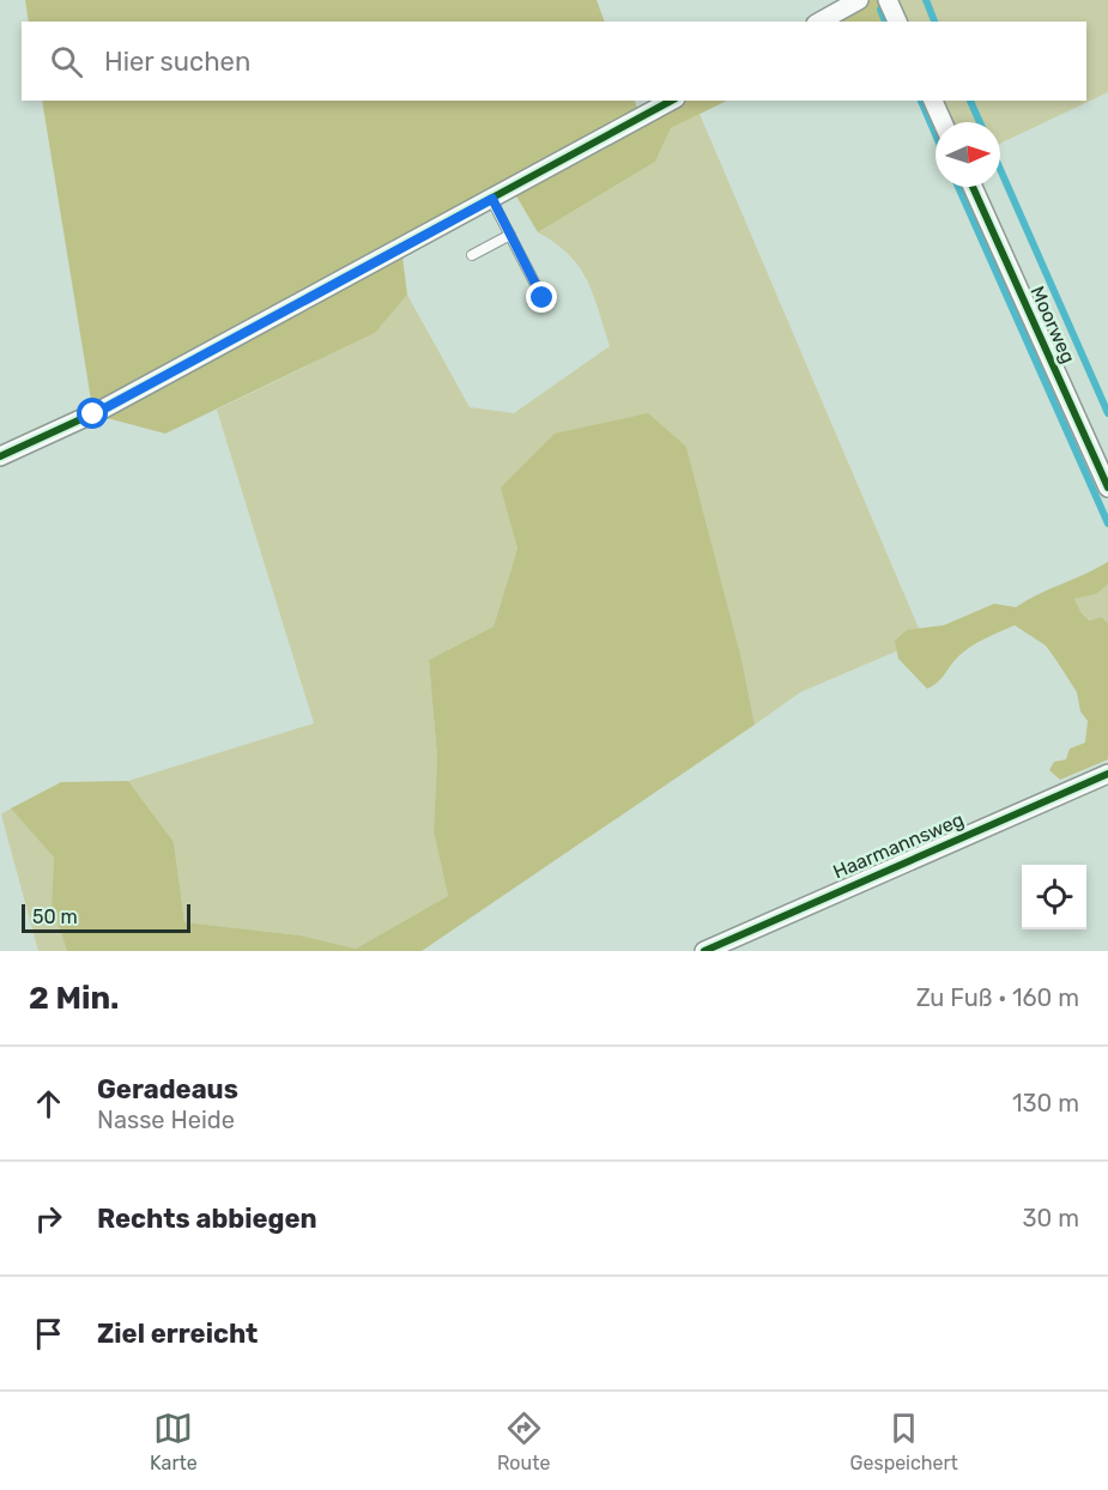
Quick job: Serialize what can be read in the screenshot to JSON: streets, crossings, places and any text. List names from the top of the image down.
{
  "streets": {
    "street": ["Moorweg", "Haarmannsweg"]
  },
  "scale_bar": "50 m",
  "north": "right",
  "page": {
    "search": "Hier suchen",
    "scale": "50 m",
    "heading": ["2 Min.", "Zu Fuß · 160 m"],
    "list": [
      ["Geradeaus", "Nasse Heide", "130 m"],
      ["Rechts abbiegen", "30 m"],
      "Ziel erreicht"
    ],
    "nav": ["Karte", "Route", "Gespeichert"]
  }
}
